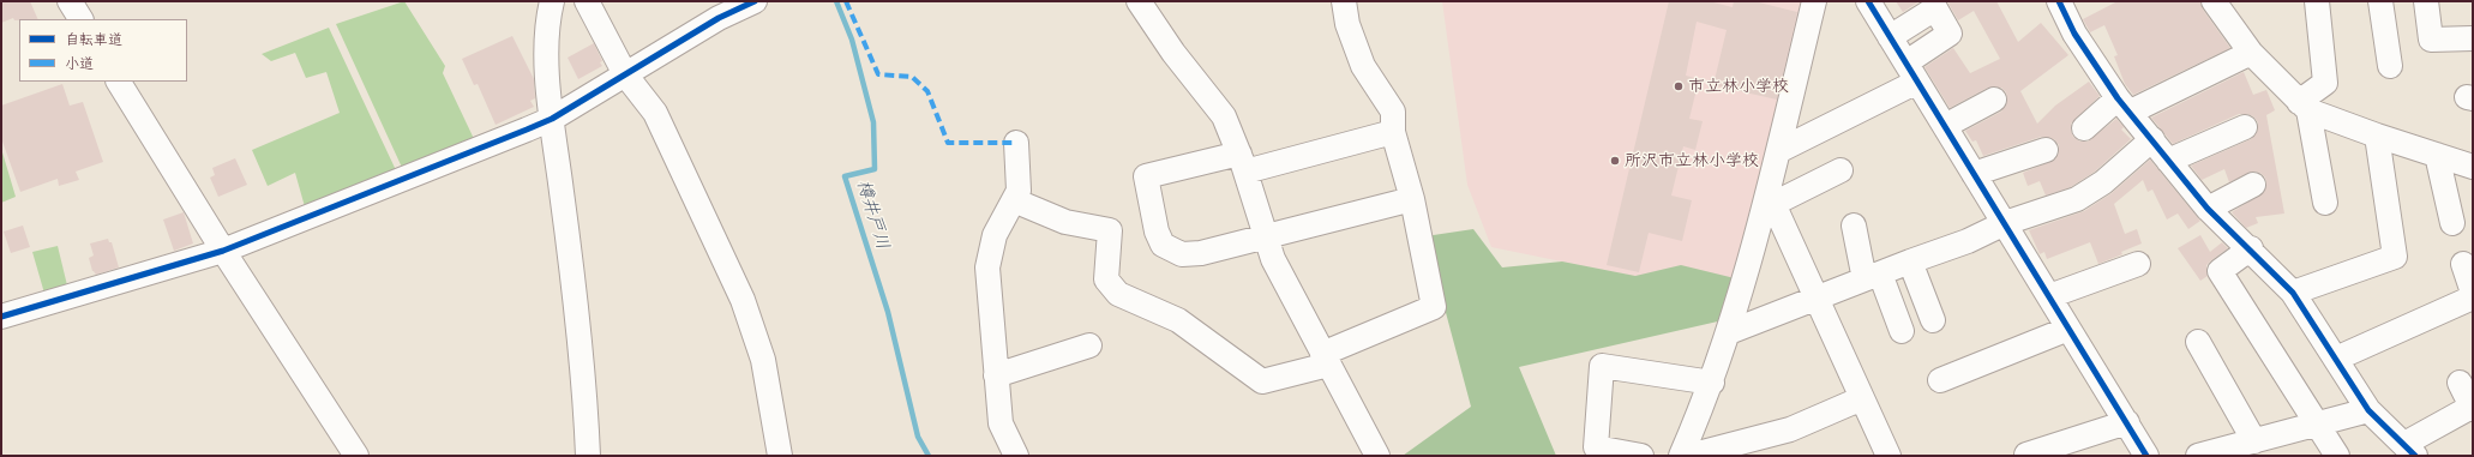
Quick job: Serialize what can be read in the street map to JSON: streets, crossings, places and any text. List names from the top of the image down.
{
  "water": ["樽井戸川"],
  "places": ["市立林小学校", "所沢市立林小学校"],
  "legend": ["自転車道", "小道"]
}
